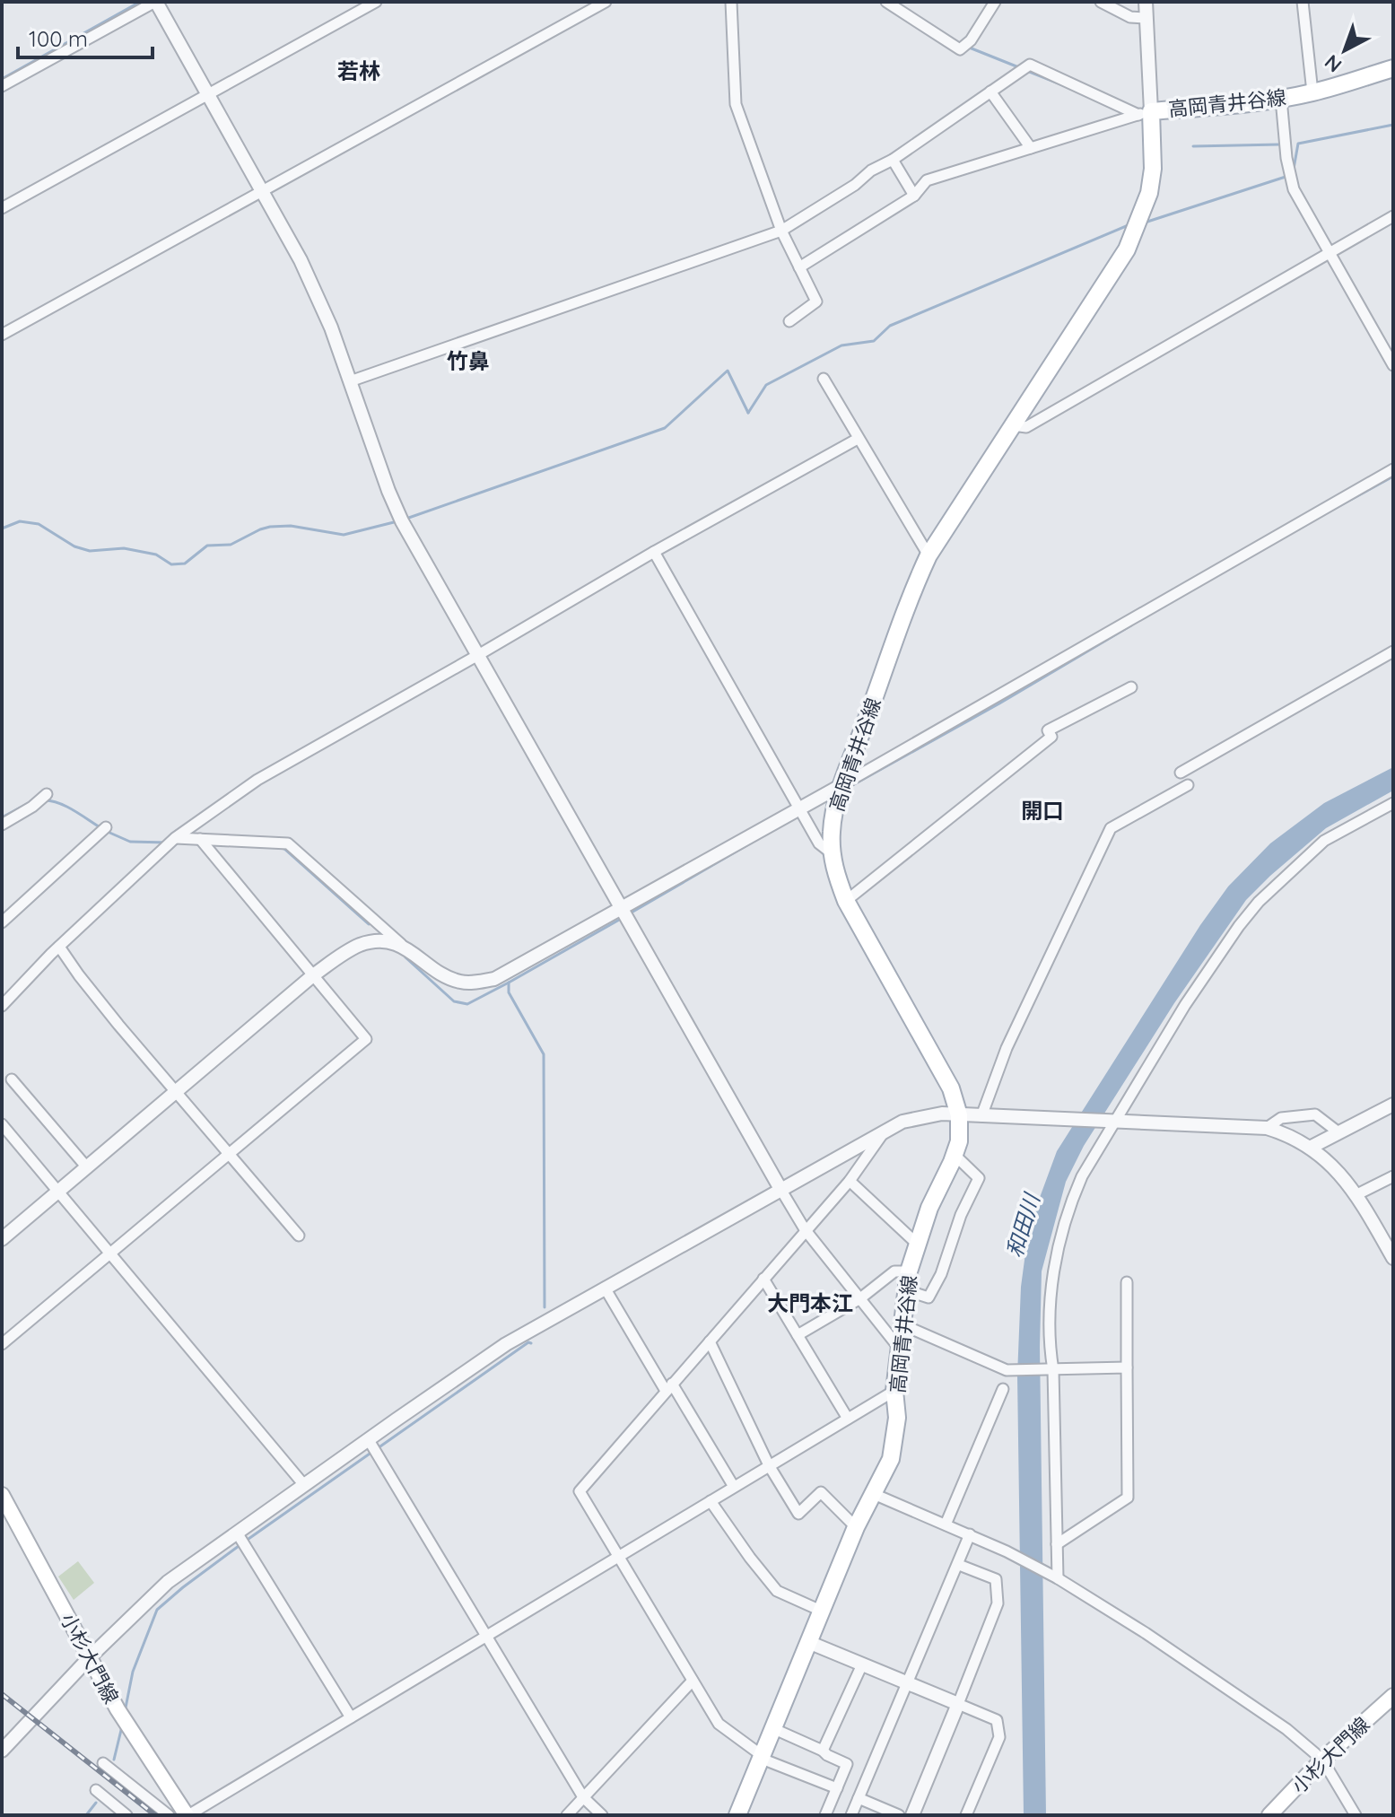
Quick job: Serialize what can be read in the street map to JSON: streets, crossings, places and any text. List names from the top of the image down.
{
  "streets": {
    "main road": ["高岡青井谷線", "小杉大門線"]
  },
  "districts": [
    "若林",
    "竹鼻",
    "開口",
    "大門本江"
  ],
  "water": ["和田川"],
  "scale_bar": "100 m",
  "north": "bottom left"
}
